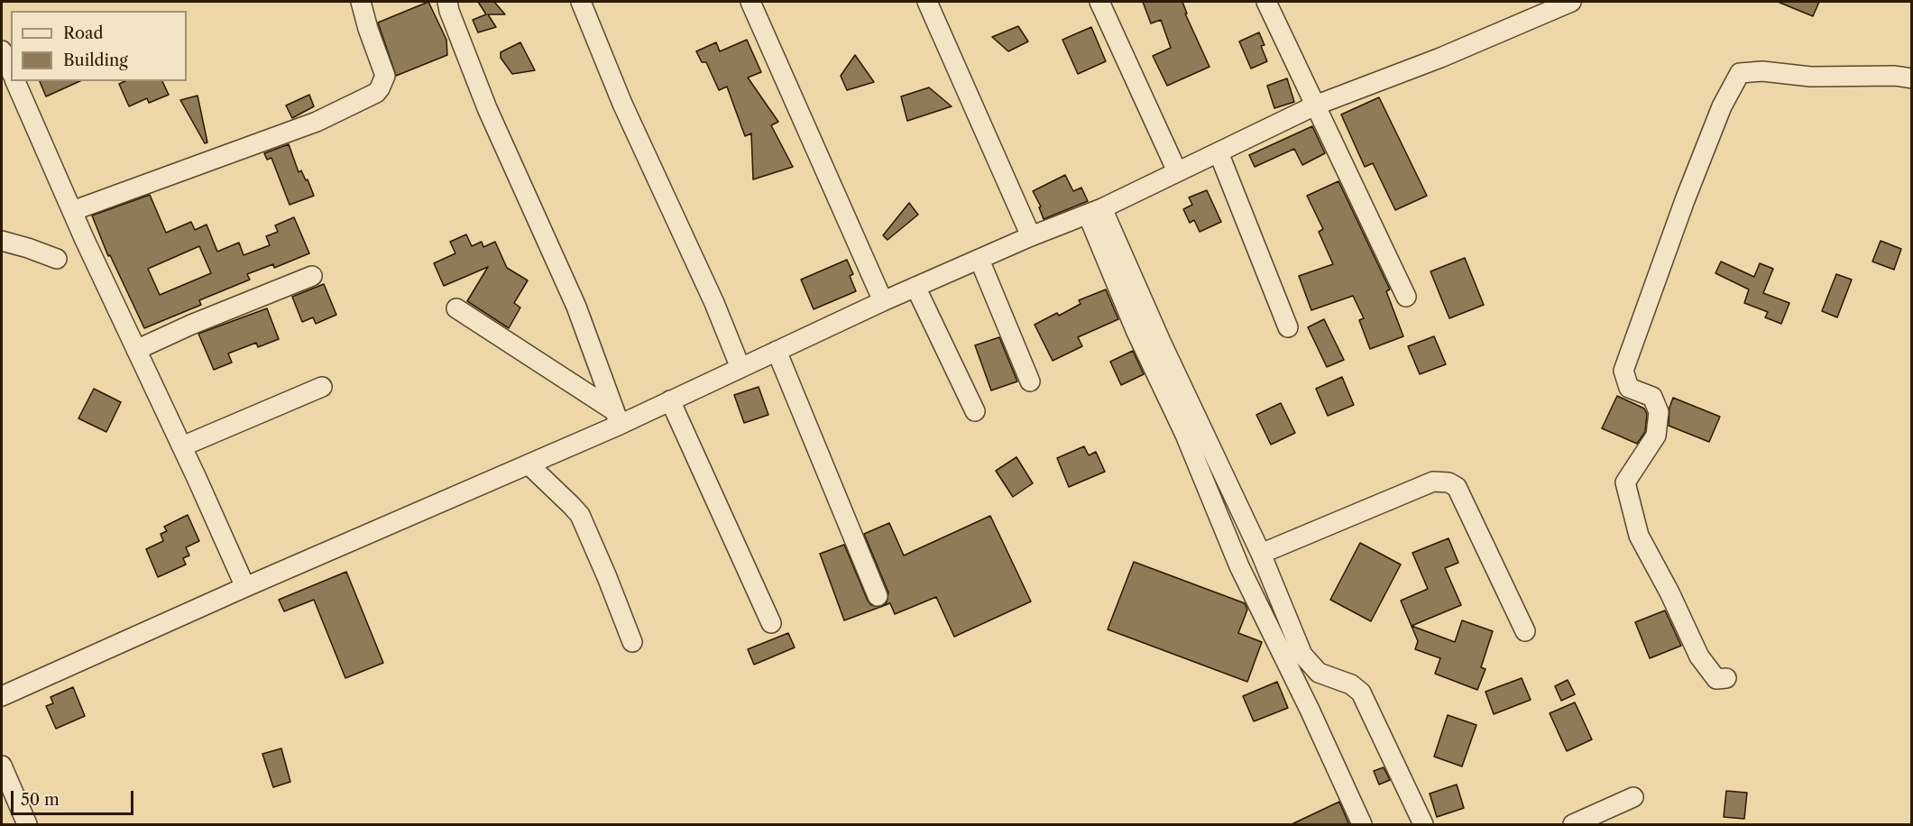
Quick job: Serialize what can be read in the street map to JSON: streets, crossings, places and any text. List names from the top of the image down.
{
  "legend": ["Road", "Building"],
  "scale_bar": "50 m"
}
